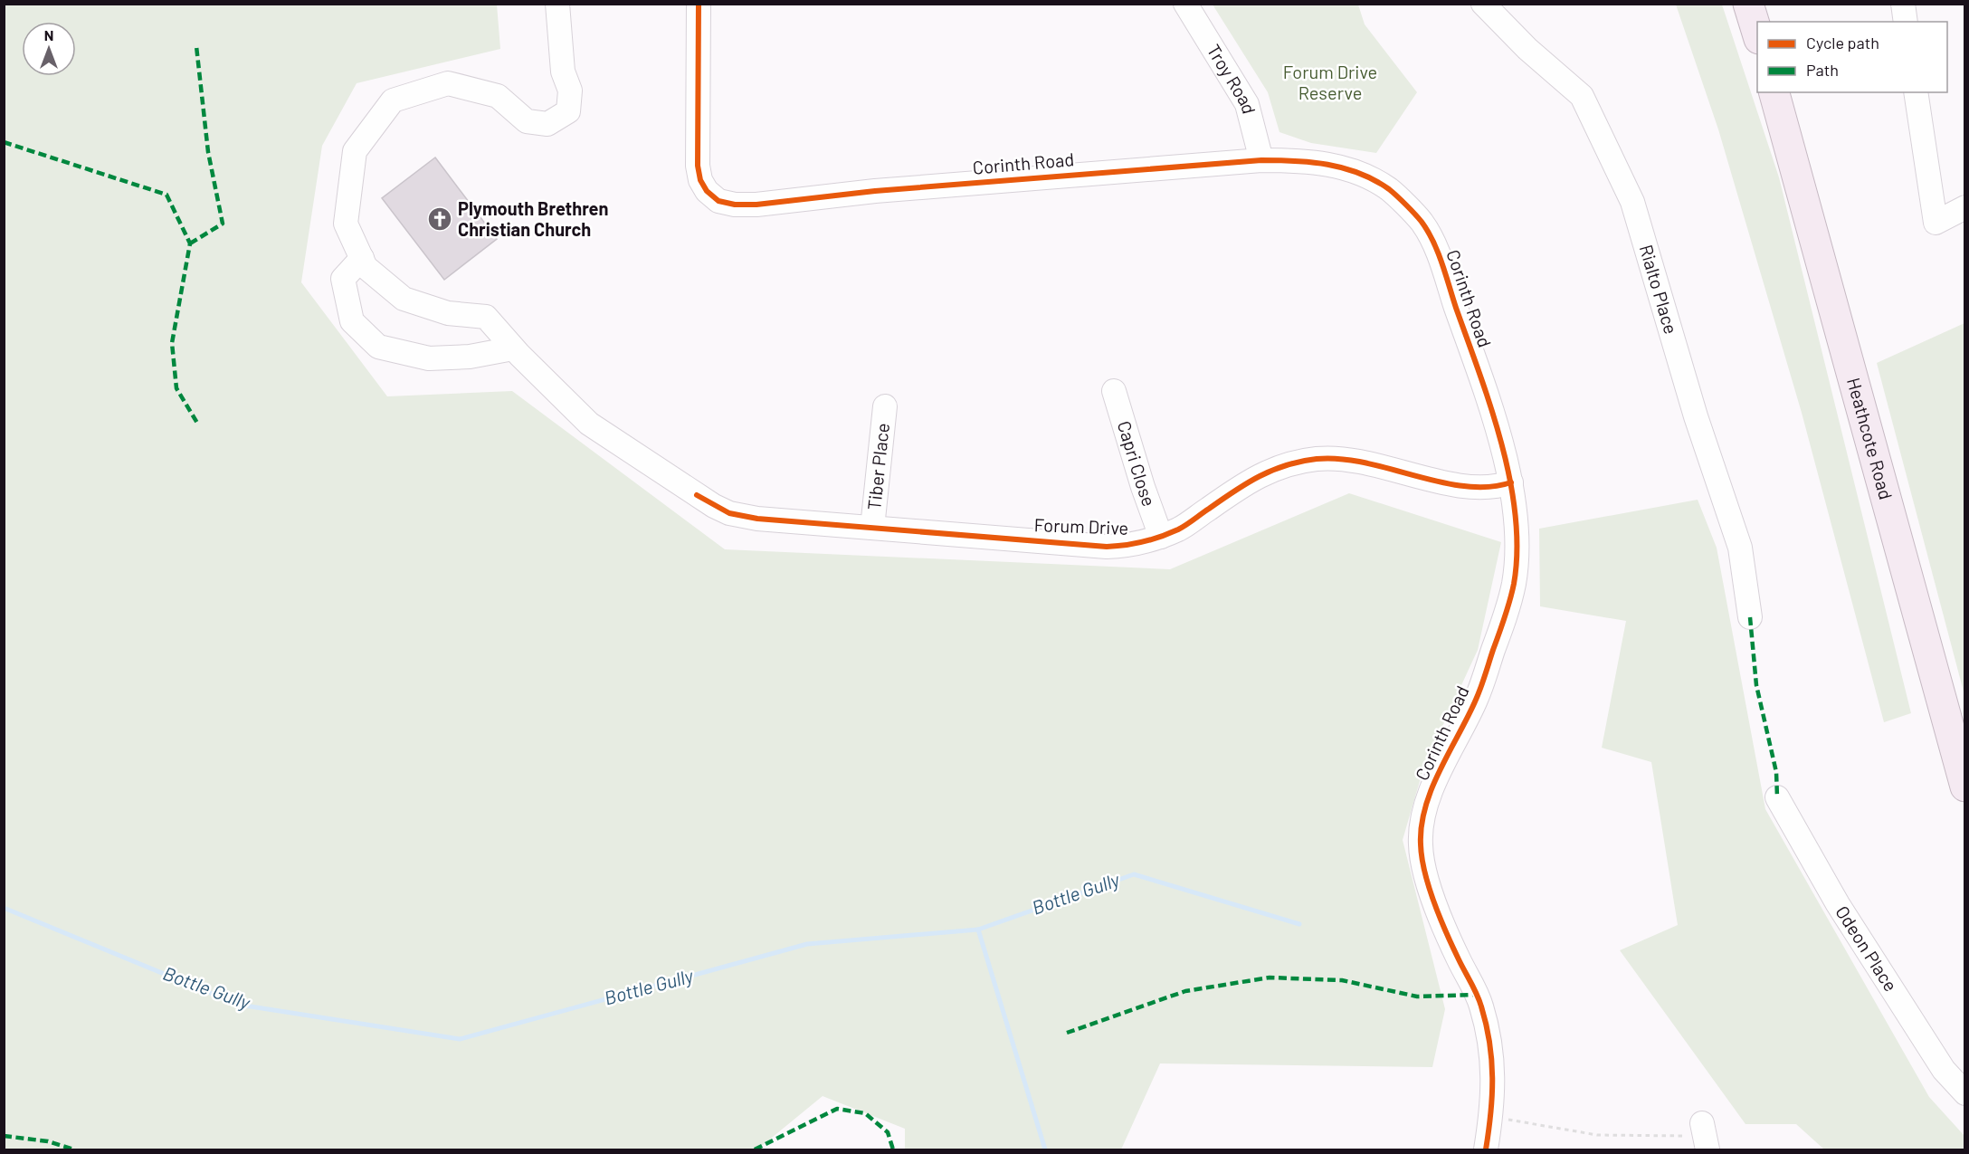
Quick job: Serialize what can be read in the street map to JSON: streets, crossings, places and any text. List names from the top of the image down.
{
  "streets": {
    "highway": ["Heathcote Road"],
    "street": [
      "Troy Road",
      "Corinth Road",
      "Rialto Place",
      "Capri Close",
      "Tiber Place",
      "Forum Drive",
      "Odeon Place"
    ]
  },
  "crossings": [
    ["Troy Road", "Corinth Road"],
    ["Corinth Road", "Forum Drive"],
    ["Capri Close", "Forum Drive"],
    ["Tiber Place", "Forum Drive"]
  ],
  "water": ["Bottle Gully"],
  "parks": ["Forum Drive Reserve"],
  "places": {
    "church": ["Plymouth Brethren Christian Church"]
  },
  "legend": ["Cycle path", "Path"],
  "north": "top"
}
